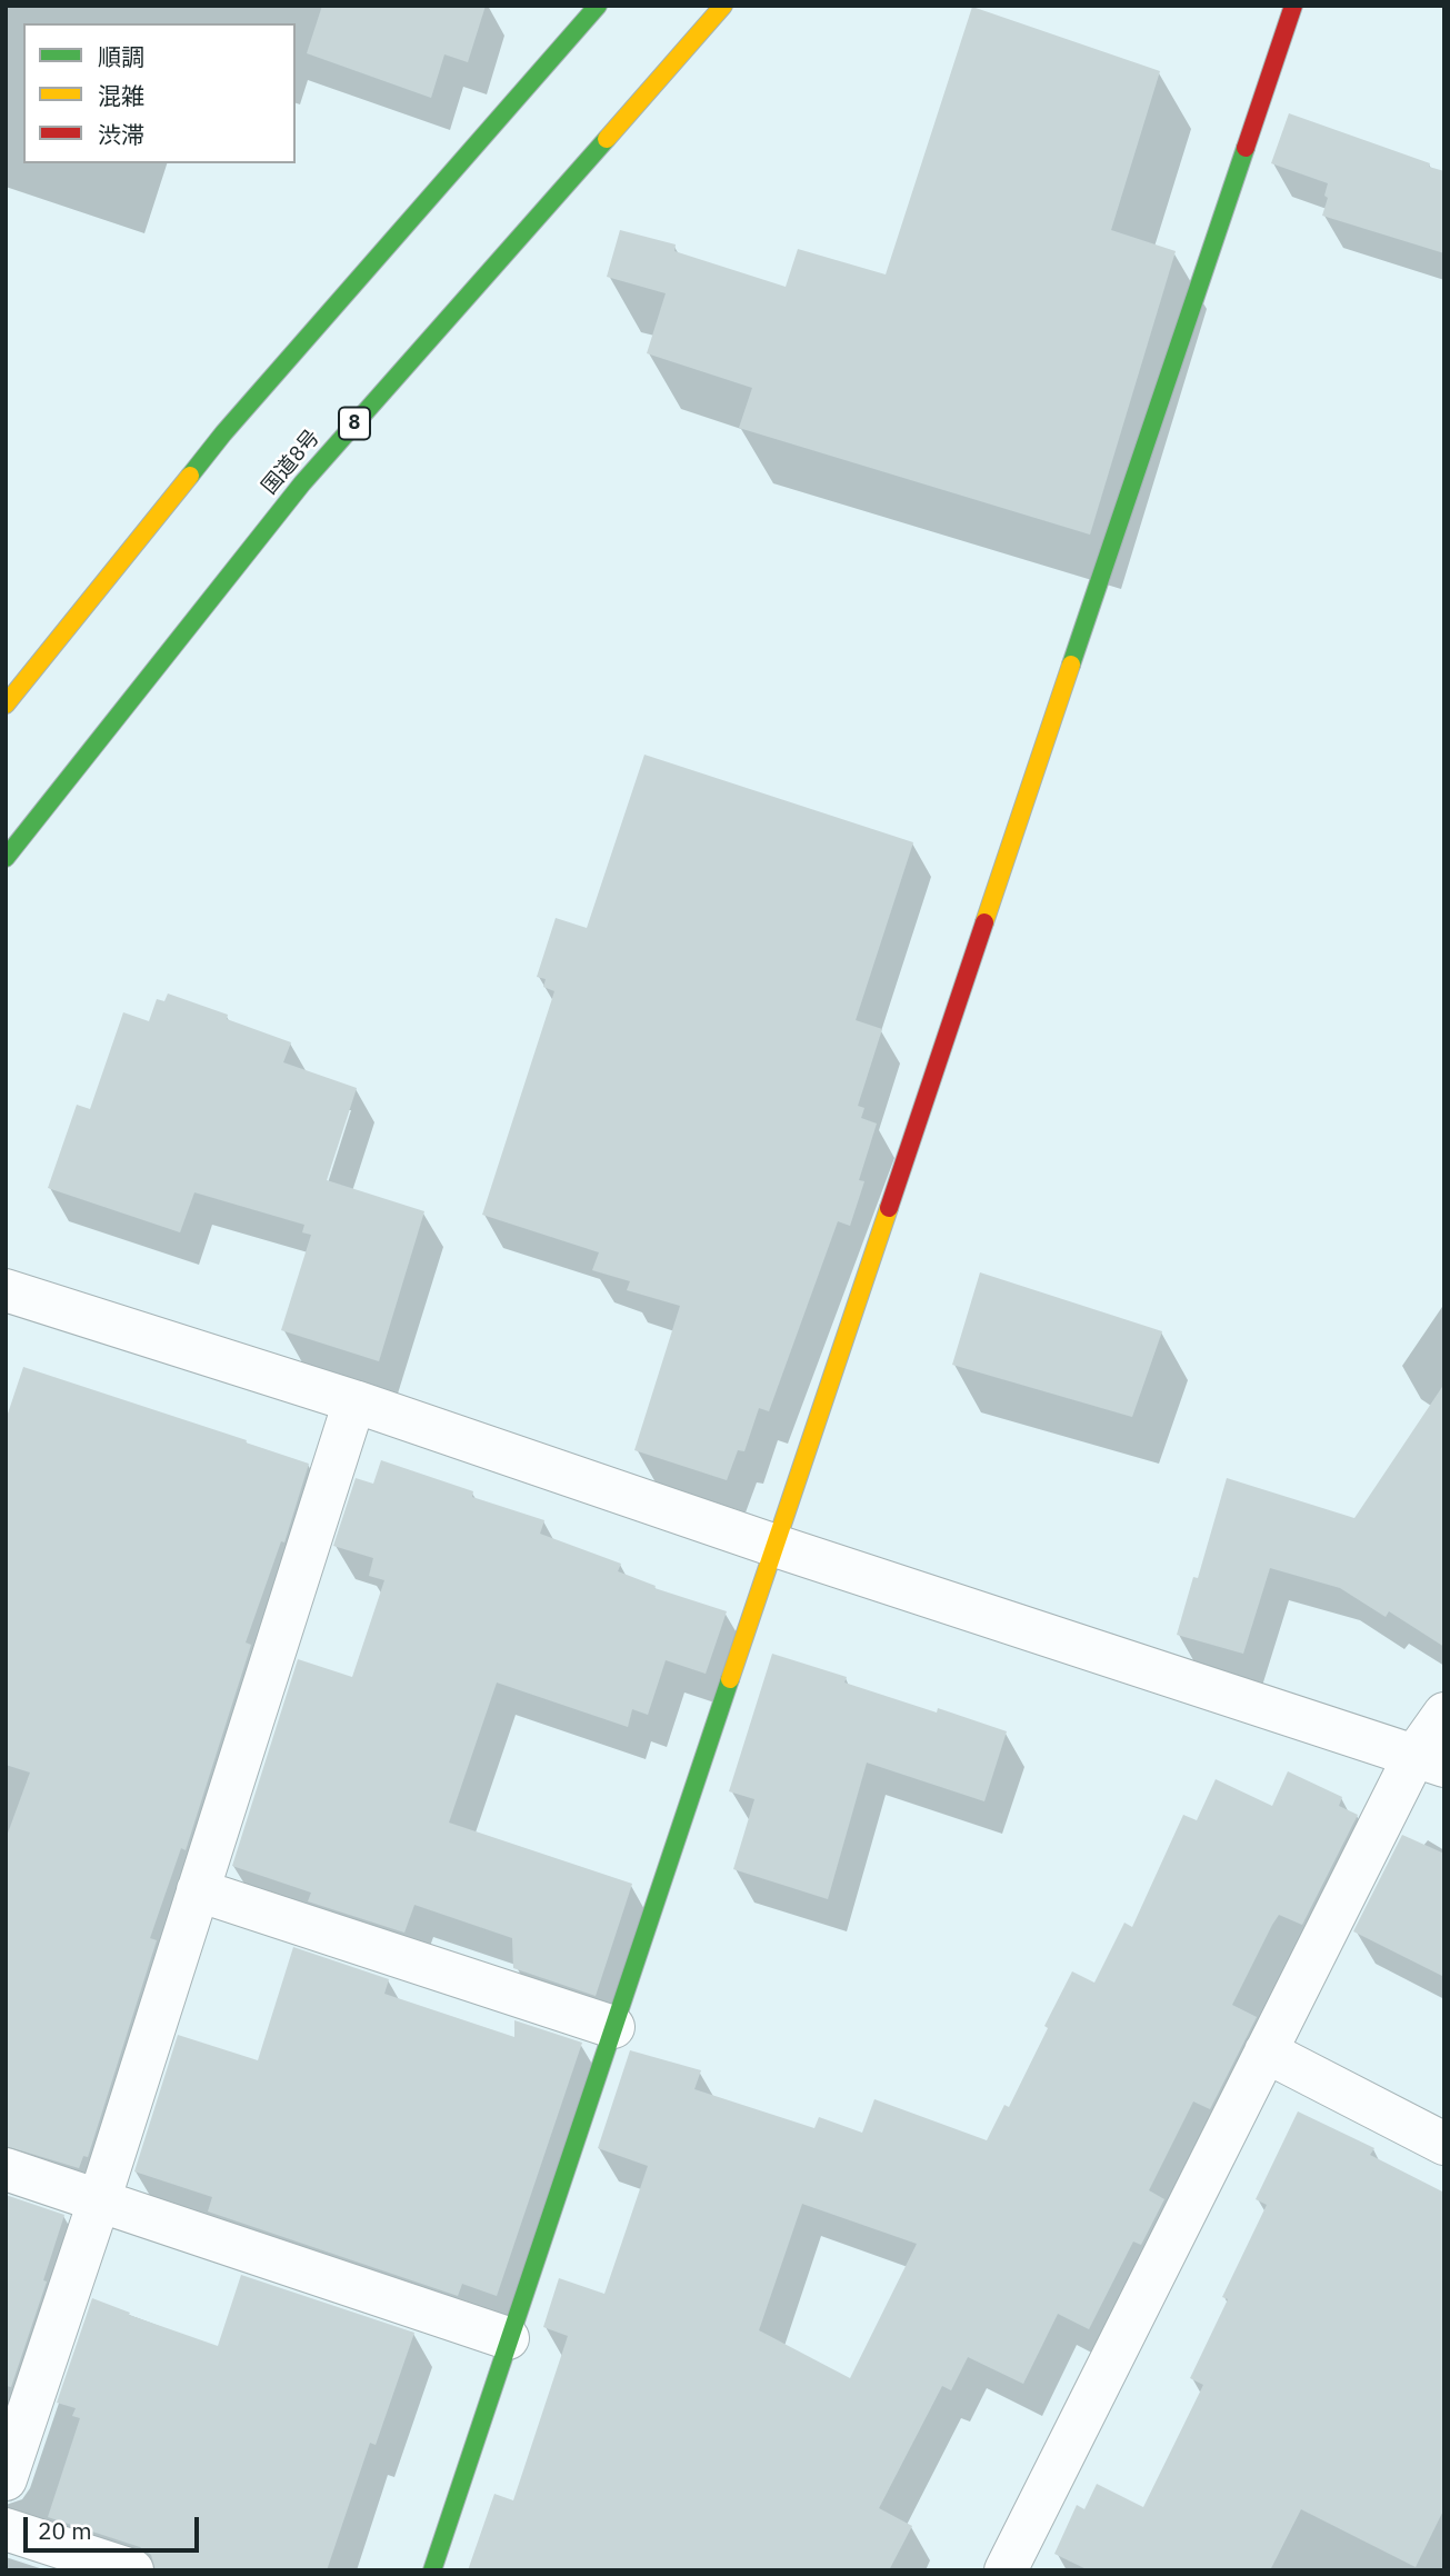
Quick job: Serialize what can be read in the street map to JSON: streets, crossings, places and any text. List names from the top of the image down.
{
  "streets": {
    "main road": ["8", "国道8号"]
  },
  "legend": ["順調", "混雑", "渋滞"],
  "scale_bar": "20 m"
}
